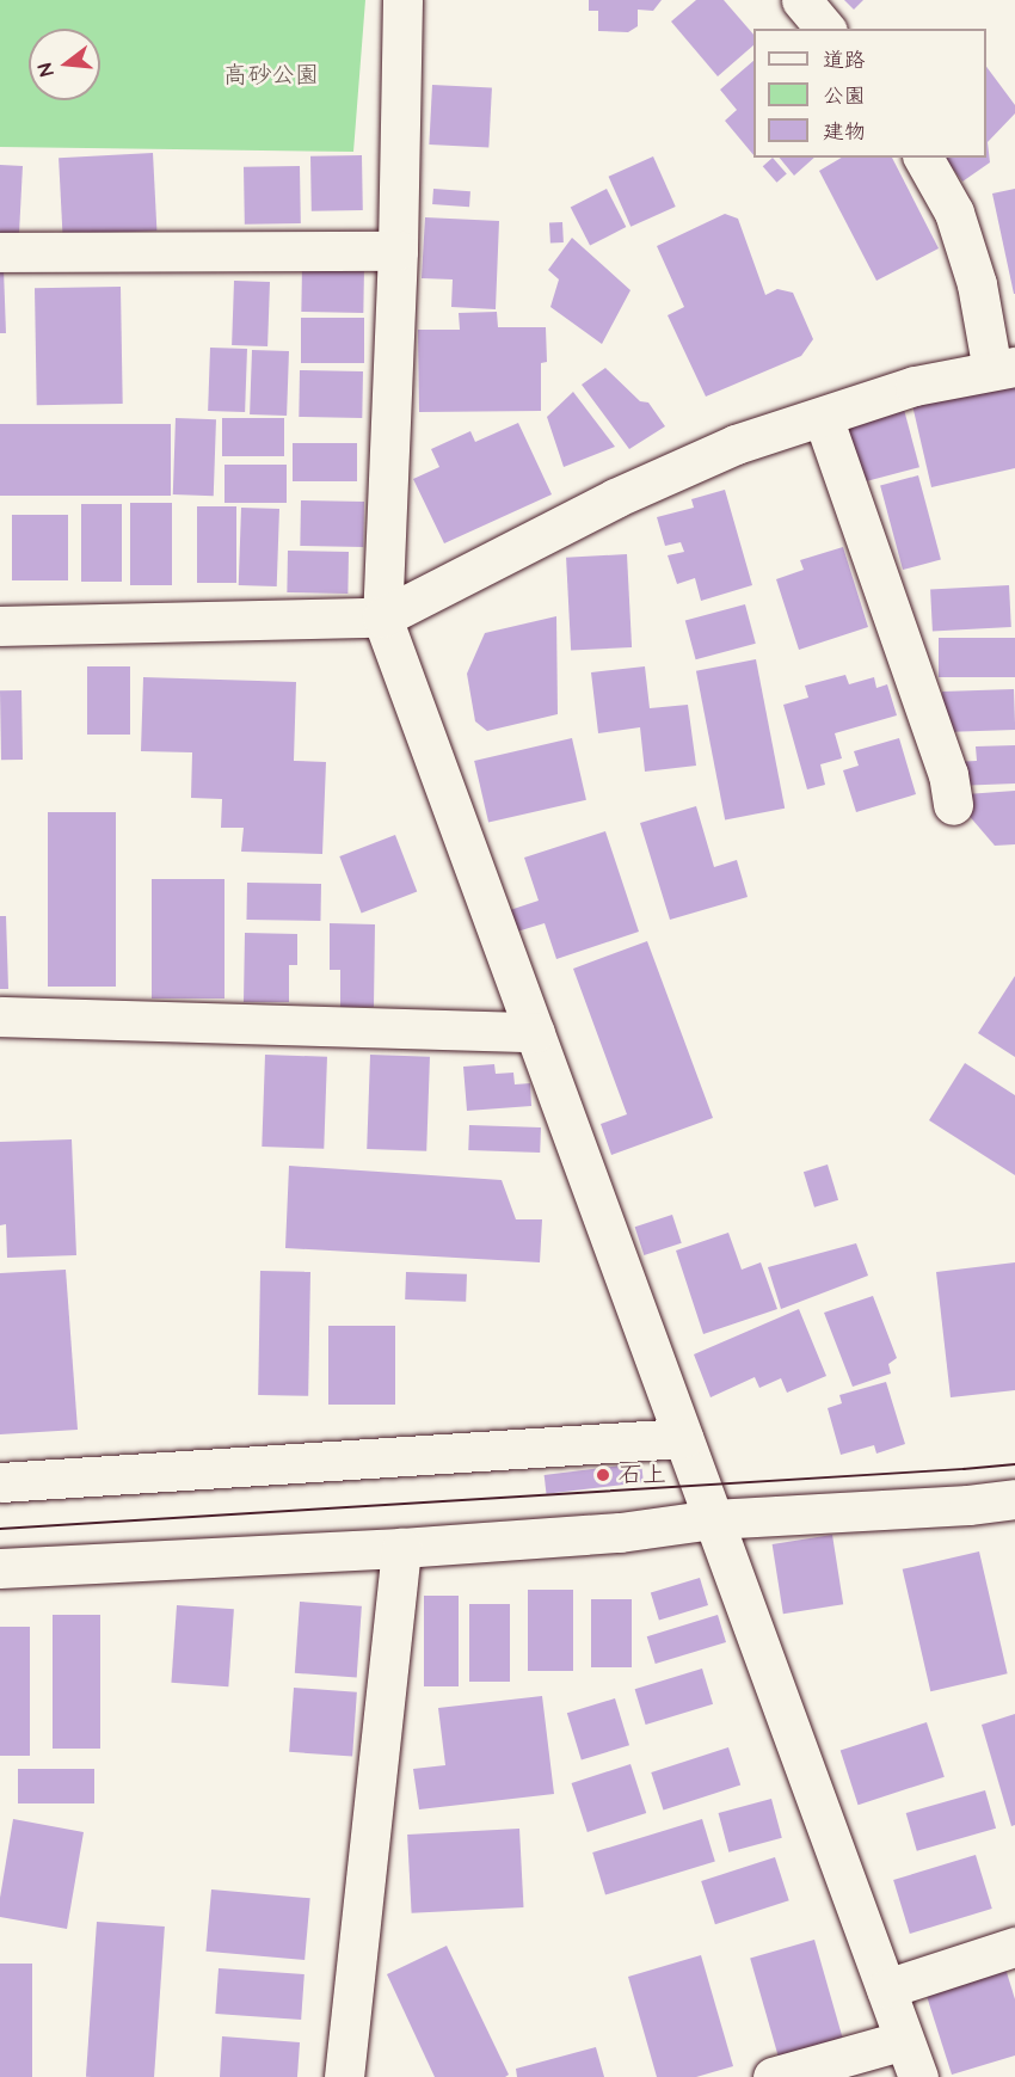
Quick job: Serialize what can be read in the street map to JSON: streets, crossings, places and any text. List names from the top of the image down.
{
  "parks": ["高砂公園"],
  "places": ["石上"],
  "legend": ["道路", "公園", "建物"],
  "north": "left"
}
